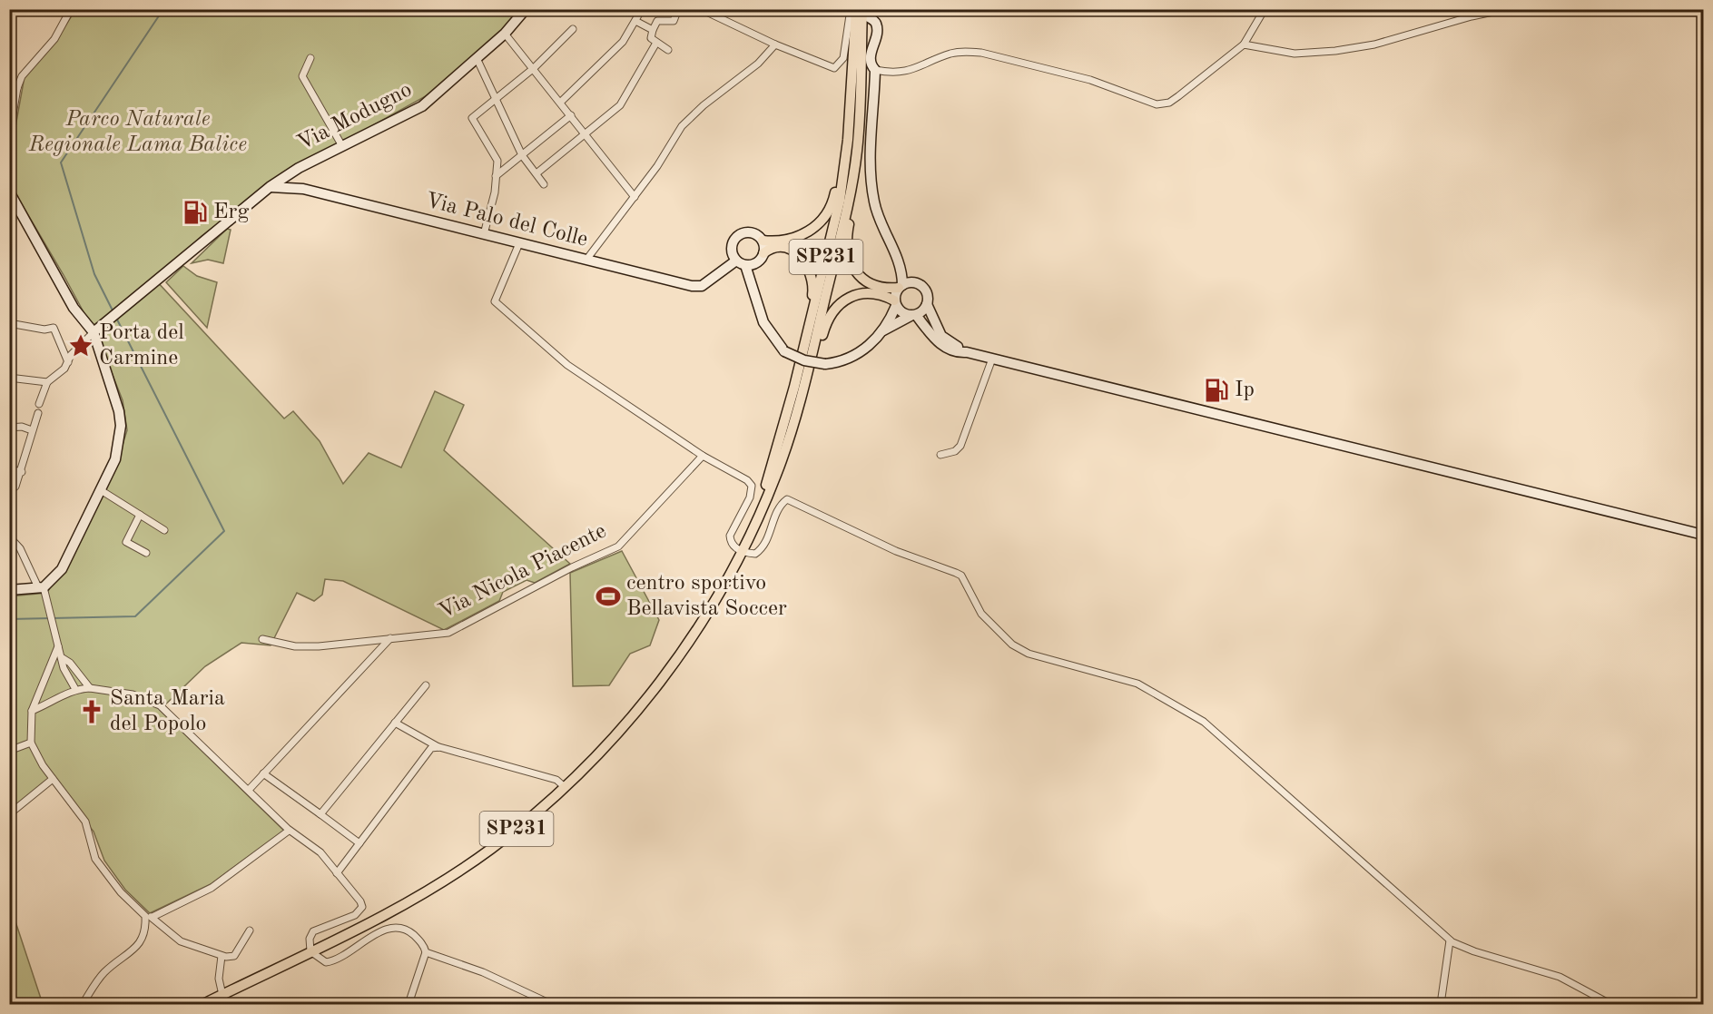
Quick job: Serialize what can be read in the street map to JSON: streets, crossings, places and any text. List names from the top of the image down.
{
  "streets": {
    "main road": ["SP231"],
    "street": ["Via Modugno", "Via Palo del Colle", "Via Nicola Piacente"]
  },
  "crossings": [
    ["Via Modugno", "Via Palo del Colle"]
  ],
  "parks": ["Parco Naturale Regionale Lama Balice"],
  "places": {
    "fuel station": ["Erg", "Ip"],
    "place": ["Porta del Carmine"],
    "sports": ["centro sportivo Bellavista Soccer"],
    "church": ["Santa Maria del Popolo"]
  }
}
